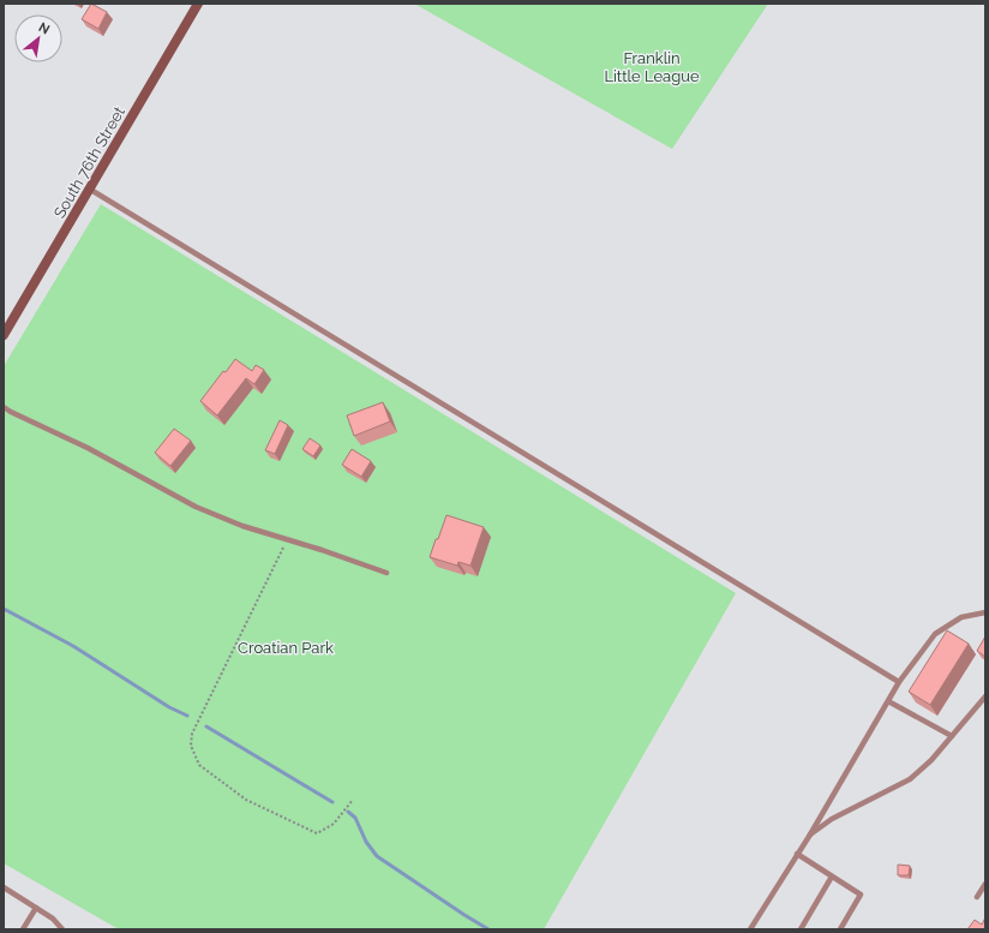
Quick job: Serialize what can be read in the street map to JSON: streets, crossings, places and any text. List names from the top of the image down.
{
  "streets": {
    "main road": ["South 76th Street"]
  },
  "parks": ["Franklin Little League", "Croatian Park"],
  "north": "top right"
}
